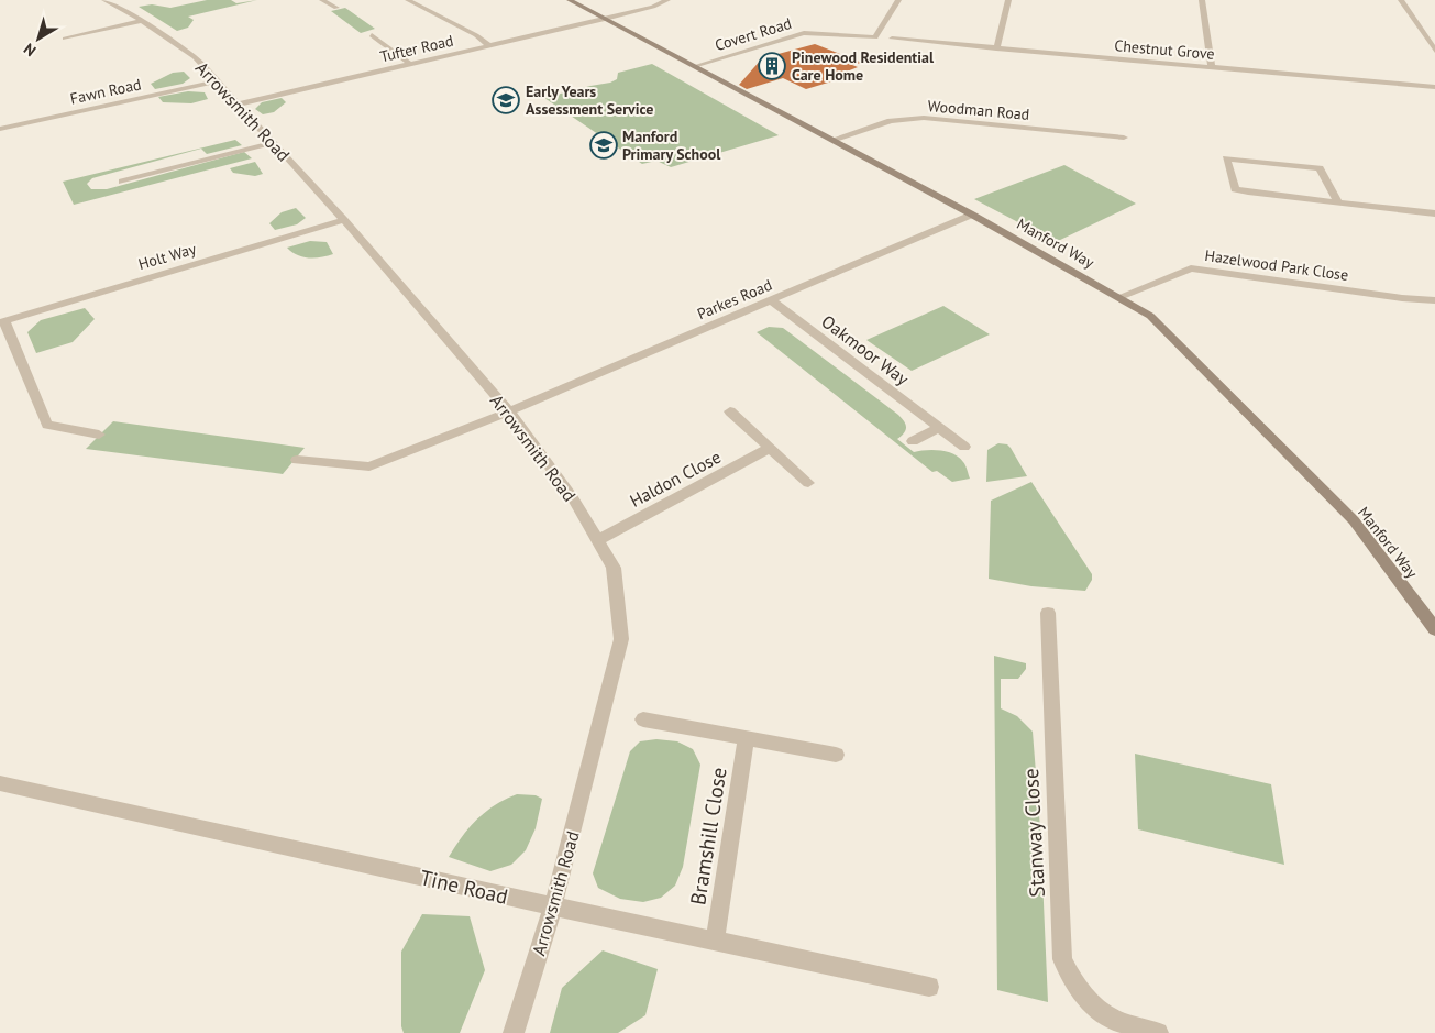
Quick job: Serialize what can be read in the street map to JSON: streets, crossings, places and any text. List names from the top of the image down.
{
  "streets": {
    "street": [
      "Covert Road",
      "Tufter Road",
      "Chestnut Grove",
      "Fawn Road",
      "Woodman Road",
      "Arrowsmith Road",
      "Manford Way",
      "Holt Way",
      "Hazelwood Park Close",
      "Parkes Road",
      "Oakmoor Way",
      "Haldon Close",
      "Stanway Close",
      "Bramshill Close",
      "Tine Road"
    ]
  },
  "crossings": [
    ["Covert Road", "Manford Way"],
    ["Tufter Road", "Arrowsmith Road"],
    ["Tufter Road", "Manford Way"],
    ["Fawn Road", "Arrowsmith Road"],
    ["Woodman Road", "Manford Way"],
    ["Arrowsmith Road", "Holt Way"],
    ["Arrowsmith Road", "Parkes Road"],
    ["Arrowsmith Road", "Haldon Close"],
    ["Arrowsmith Road", "Tine Road"],
    ["Manford Way", "Hazelwood Park Close"],
    ["Manford Way", "Parkes Road"],
    ["Parkes Road", "Oakmoor Way"],
    ["Bramshill Close", "Tine Road"]
  ],
  "places": {
    "building": ["Pinewood Residential Care Home"],
    "school or university": ["Early Years Assessment Service", "Manford Primary School"]
  },
  "north": "bottom left"
}
